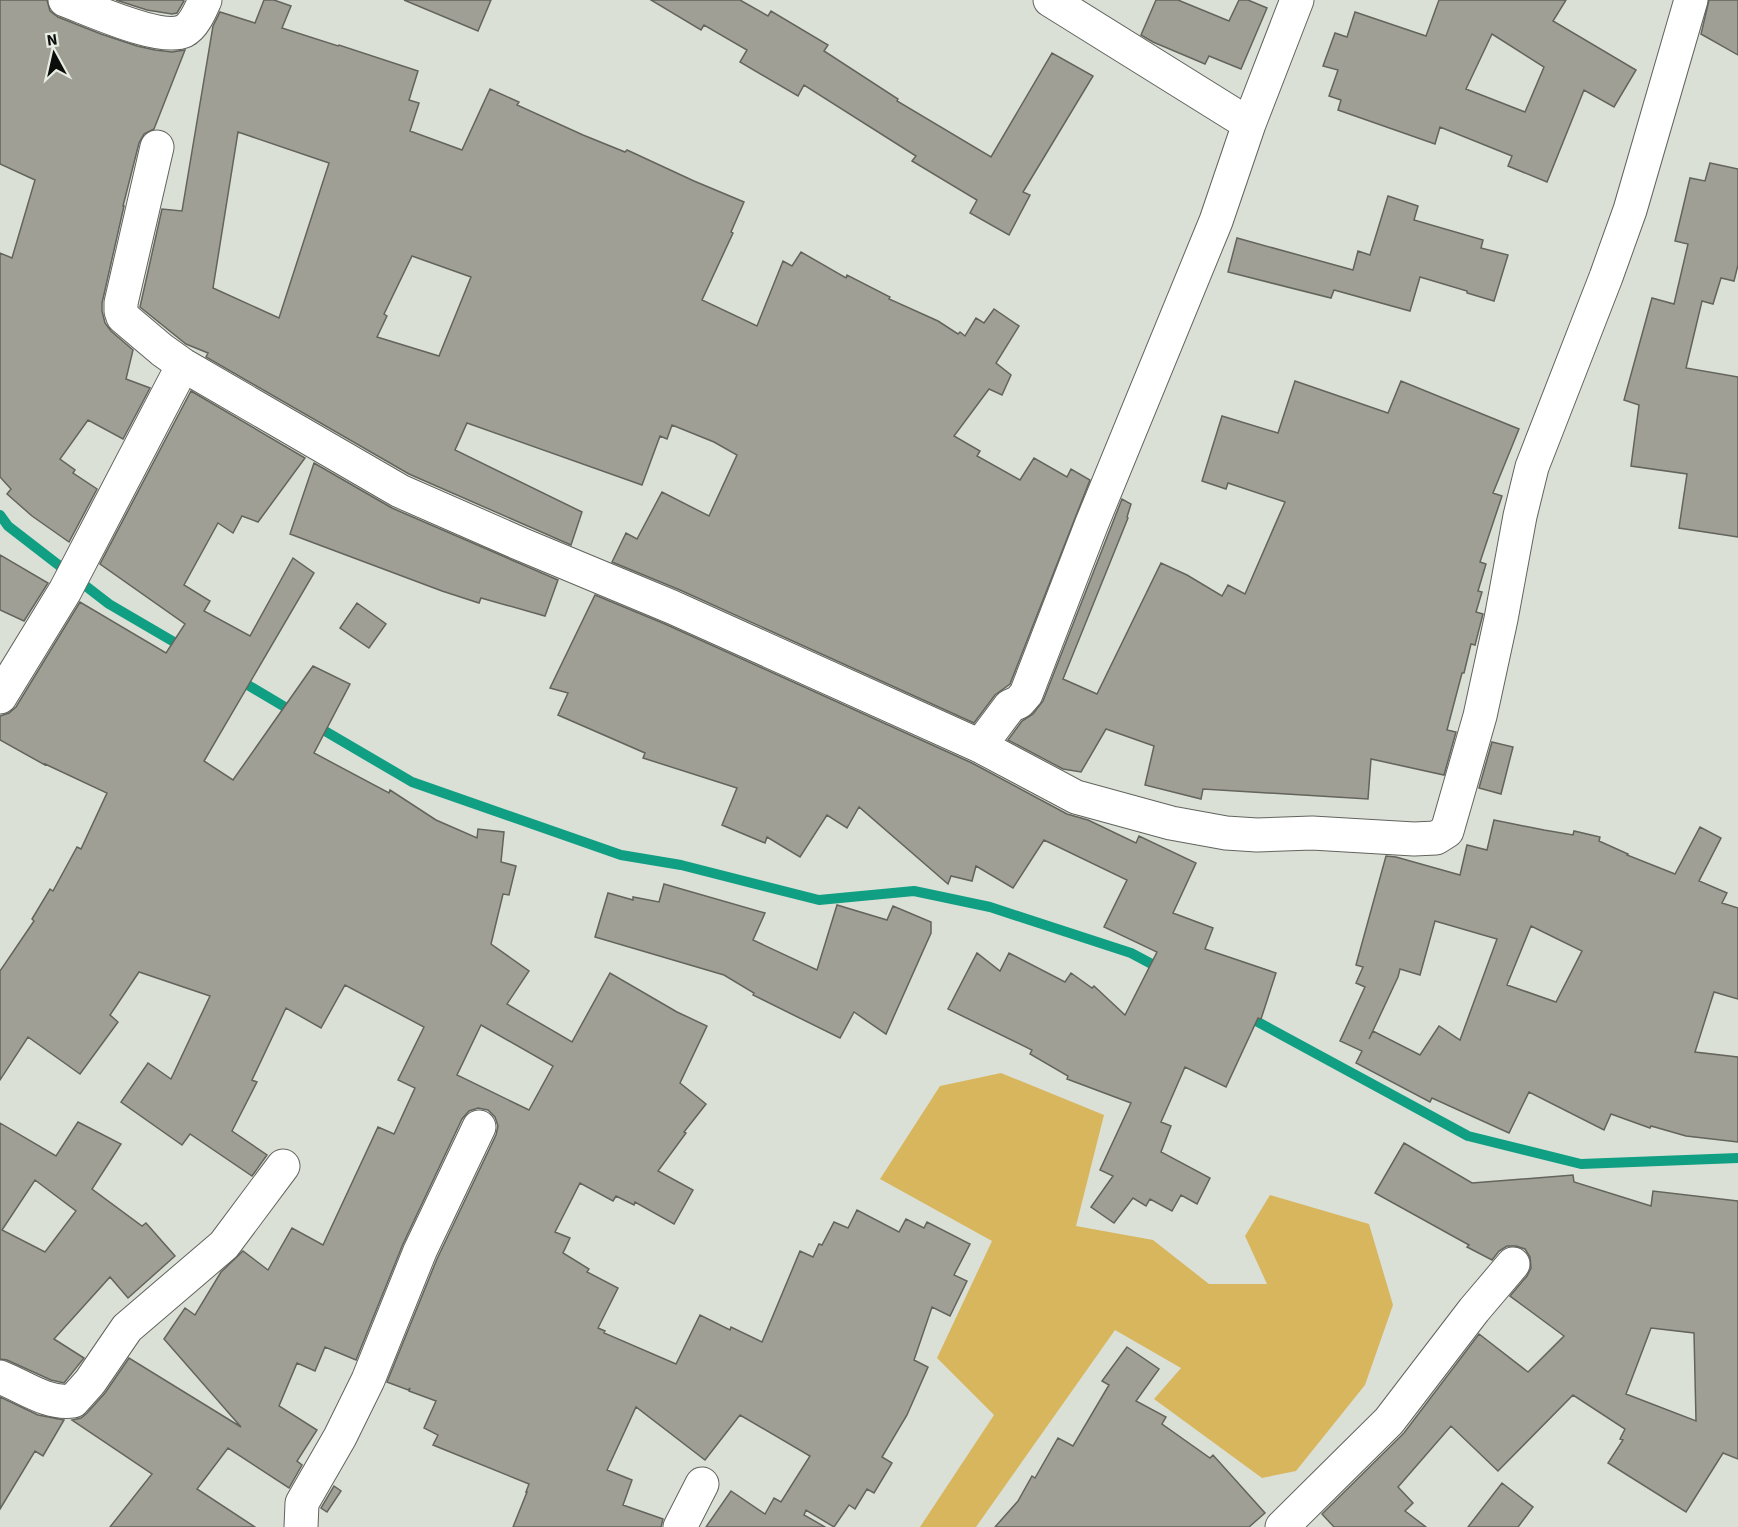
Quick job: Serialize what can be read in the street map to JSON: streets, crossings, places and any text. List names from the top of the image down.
{
  "north": "top"
}
